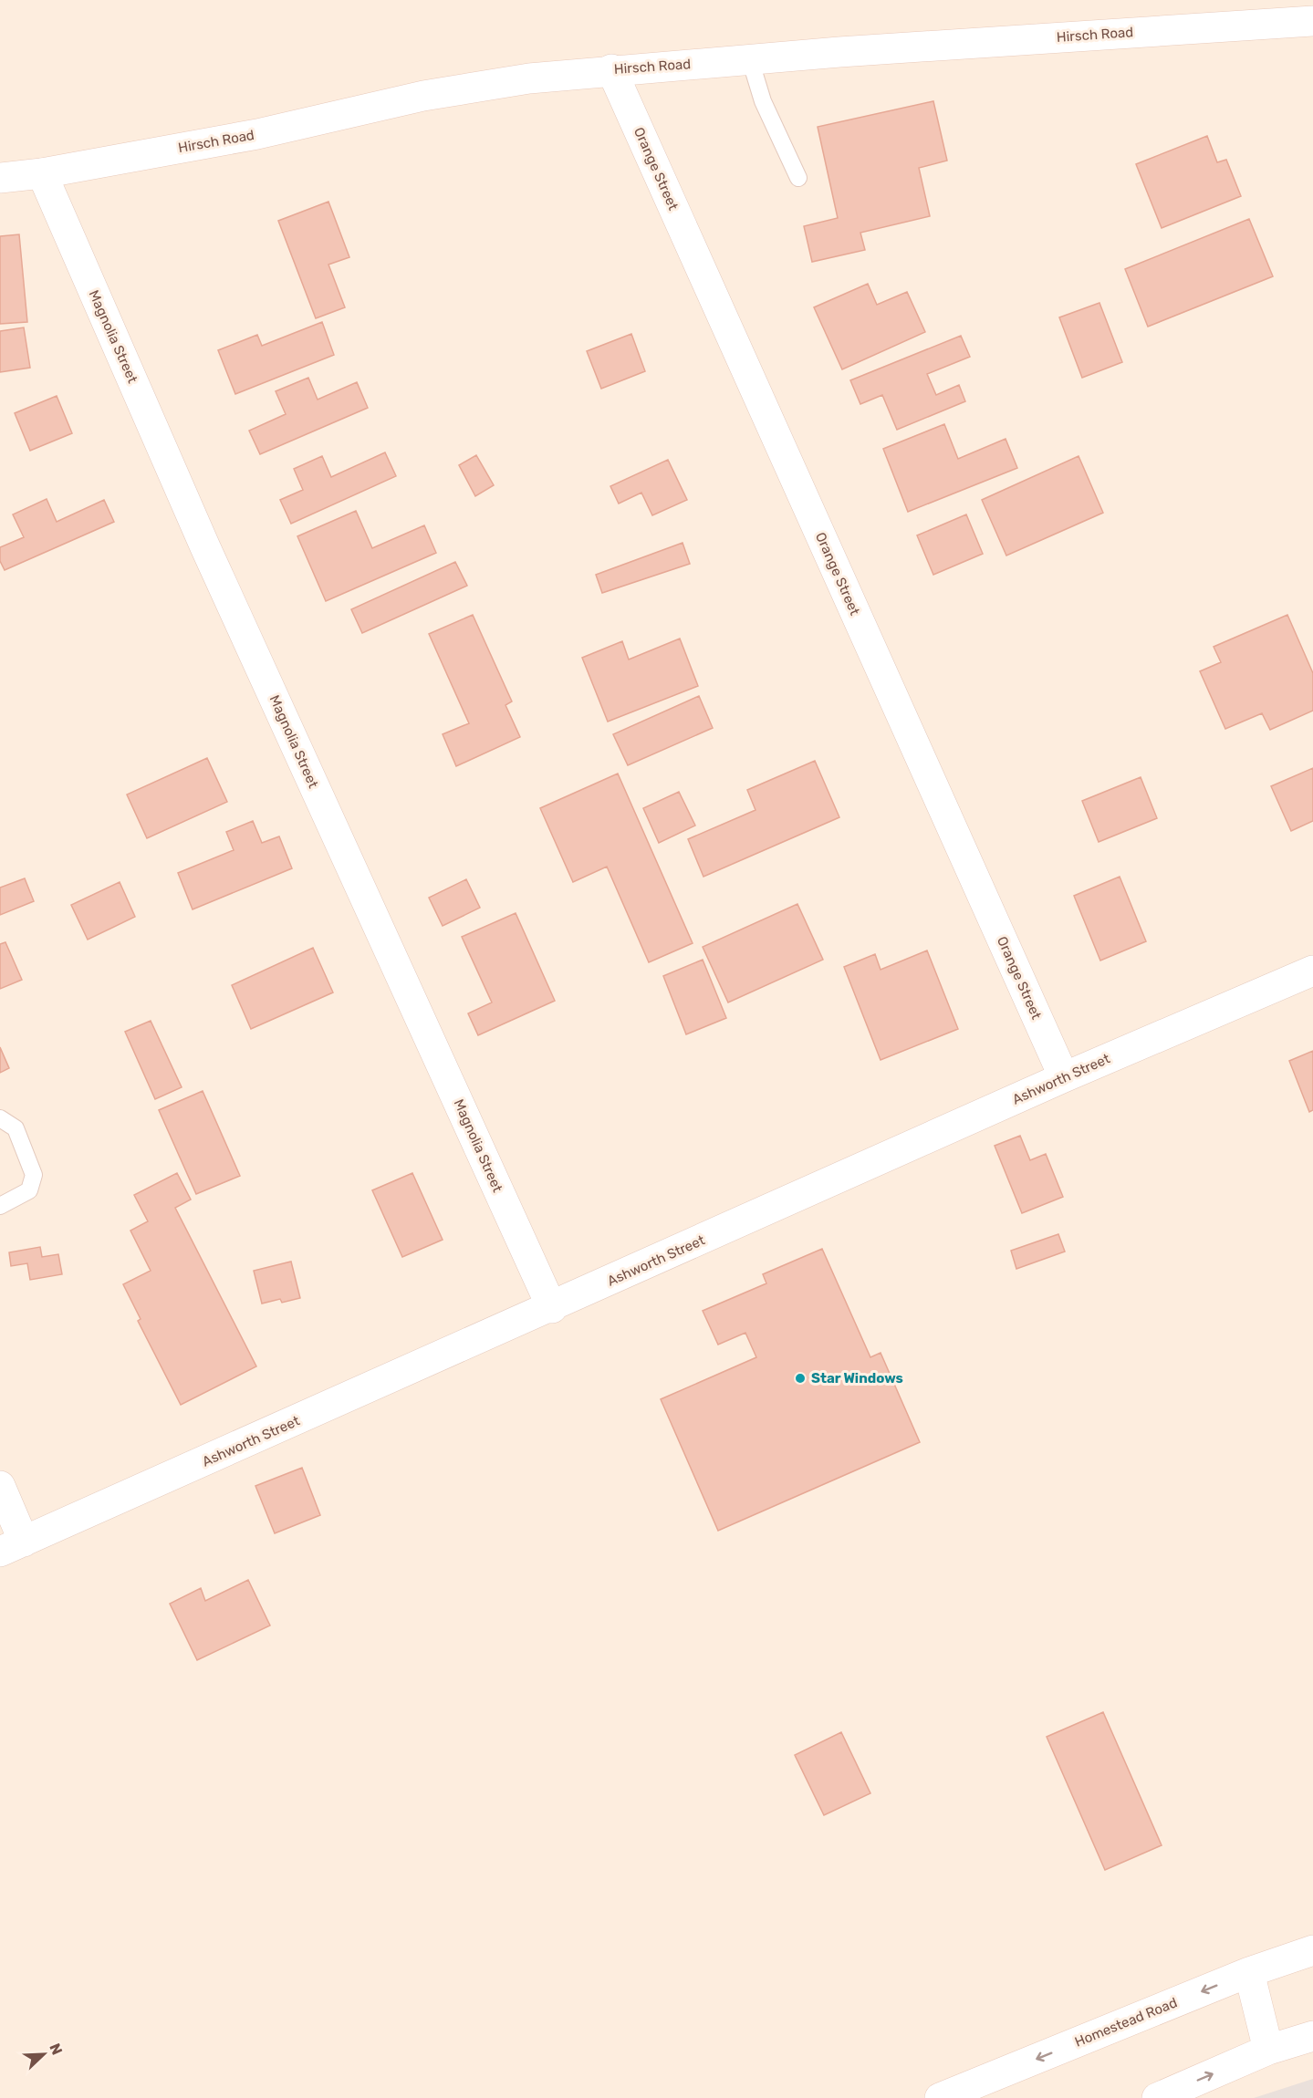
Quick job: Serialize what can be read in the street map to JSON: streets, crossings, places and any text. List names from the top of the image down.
{
  "streets": {
    "street": [
      "Hirsch Road",
      "Orange Street",
      "Magnolia Street",
      "Ashworth Street",
      "Homestead Road"
    ]
  },
  "crossings": [
    ["Hirsch Road", "Orange Street"],
    ["Hirsch Road", "Magnolia Street"],
    ["Orange Street", "Ashworth Street"],
    ["Magnolia Street", "Ashworth Street"]
  ],
  "places": ["Star Windows"],
  "north": "top right"
}
